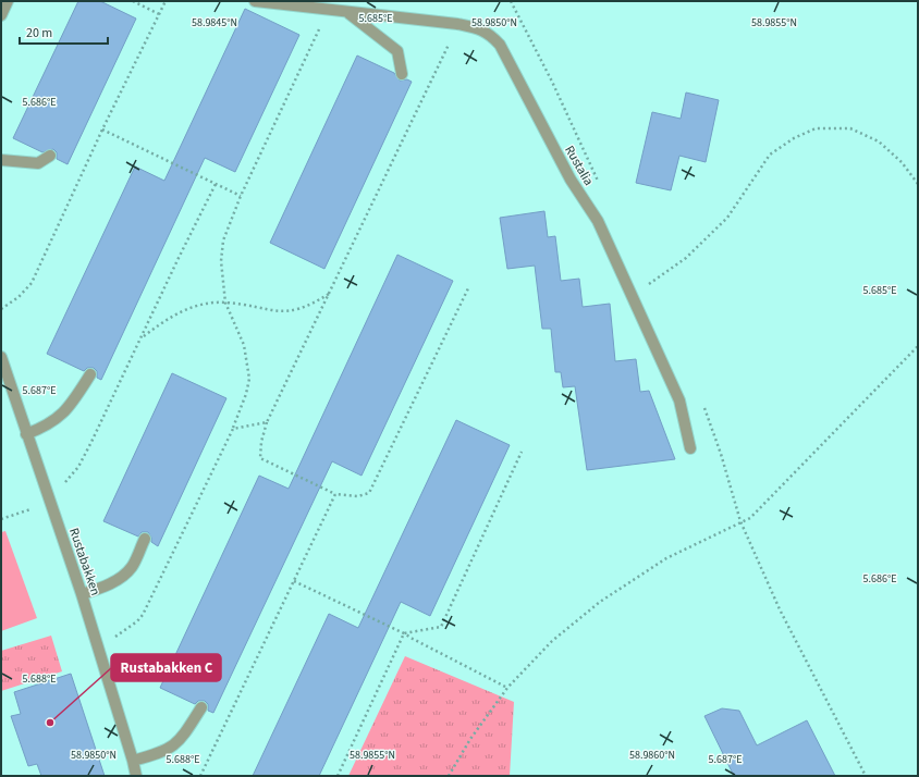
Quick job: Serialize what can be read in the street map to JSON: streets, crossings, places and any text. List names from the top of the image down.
{
  "streets": {
    "street": ["Rustalia", "Rustabakken"]
  },
  "places": ["Rustabakken C"],
  "scale_bar": "20 m",
  "coordinates": [
    "5.685°E",
    "58.9845°N",
    "58.9850°N",
    "58.9855°N",
    "5.686°E",
    "5.687°E",
    "5.688°E",
    "58.9860°N"
  ]
}
